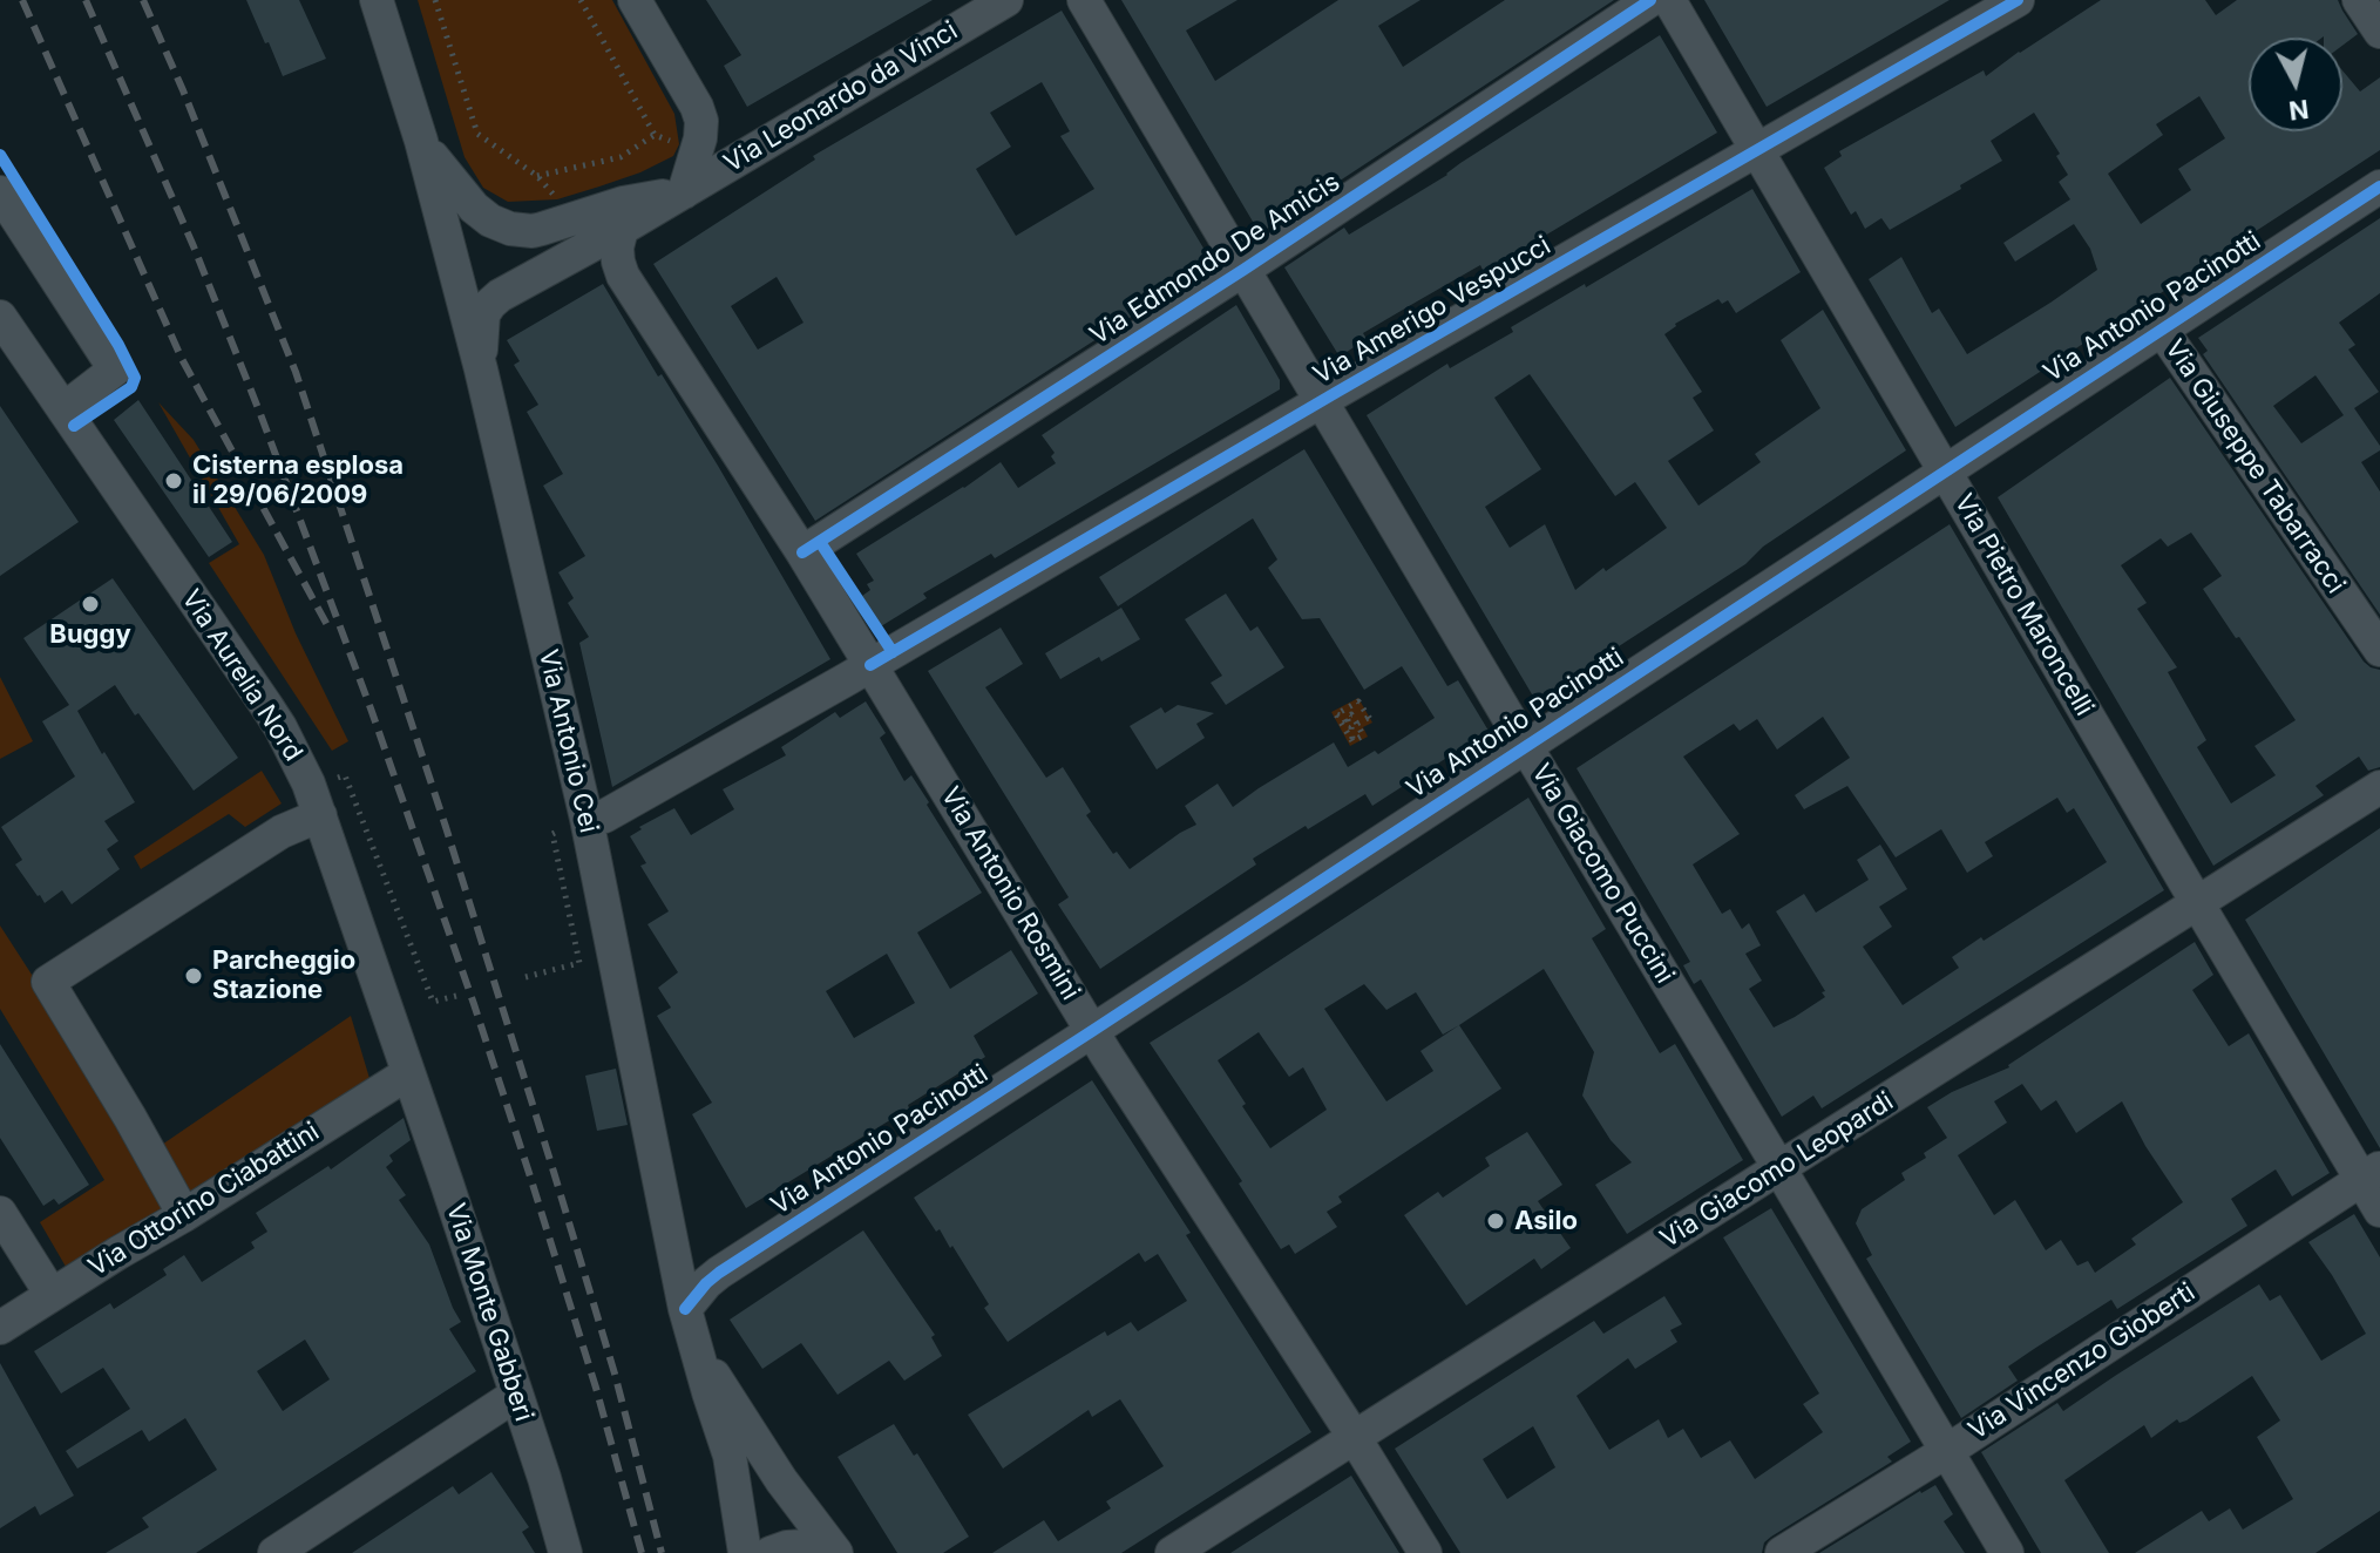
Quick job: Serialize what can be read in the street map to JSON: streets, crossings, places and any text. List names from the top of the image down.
{
  "streets": {
    "street": [
      "Via Leonardo da Vinci",
      "Via Edmondo De Amicis",
      "Via Antonio Pacinotti",
      "Via Amerigo Vespucci",
      "Via Giuseppe Tabarracci",
      "Via Pietro Maroncelli",
      "Via Aurelia Nord",
      "Via Antonio Cei",
      "Via Giacomo Puccini",
      "Via Antonio Rosmini",
      "Via Giacomo Leopardi",
      "Via Ottorino Ciabattini",
      "Via Monte Gabberi",
      "Via Vincenzo Gioberti"
    ]
  },
  "crossings": [
    ["Via Leonardo da Vinci", "Via Antonio Cei"],
    ["Via Leonardo da Vinci", "Via Antonio Rosmini"],
    ["Via Edmondo De Amicis", "Via Giacomo Puccini"],
    ["Via Edmondo De Amicis", "Via Antonio Rosmini"],
    ["Via Antonio Pacinotti", "Via Giuseppe Tabarracci"],
    ["Via Antonio Pacinotti", "Via Pietro Maroncelli"],
    ["Via Antonio Pacinotti", "Via Antonio Cei"],
    ["Via Antonio Pacinotti", "Via Giacomo Puccini"],
    ["Via Antonio Pacinotti", "Via Antonio Rosmini"],
    ["Via Amerigo Vespucci", "Via Pietro Maroncelli"],
    ["Via Amerigo Vespucci", "Via Antonio Cei"],
    ["Via Amerigo Vespucci", "Via Giacomo Puccini"],
    ["Via Amerigo Vespucci", "Via Antonio Rosmini"],
    ["Via Pietro Maroncelli", "Via Giacomo Leopardi"],
    ["Via Pietro Maroncelli", "Via Vincenzo Gioberti"],
    ["Via Aurelia Nord", "Via Ottorino Ciabattini"],
    ["Via Aurelia Nord", "Via Monte Gabberi"],
    ["Via Giacomo Puccini", "Via Giacomo Leopardi"],
    ["Via Giacomo Puccini", "Via Vincenzo Gioberti"],
    ["Via Antonio Rosmini", "Via Giacomo Leopardi"],
    ["Via Ottorino Ciabattini", "Via Monte Gabberi"]
  ],
  "places": [
    "Cisterna esplosa il 29/06/2009",
    "Buggy",
    "Parcheggio Stazione",
    "Asilo"
  ],
  "north": "bottom"
}
